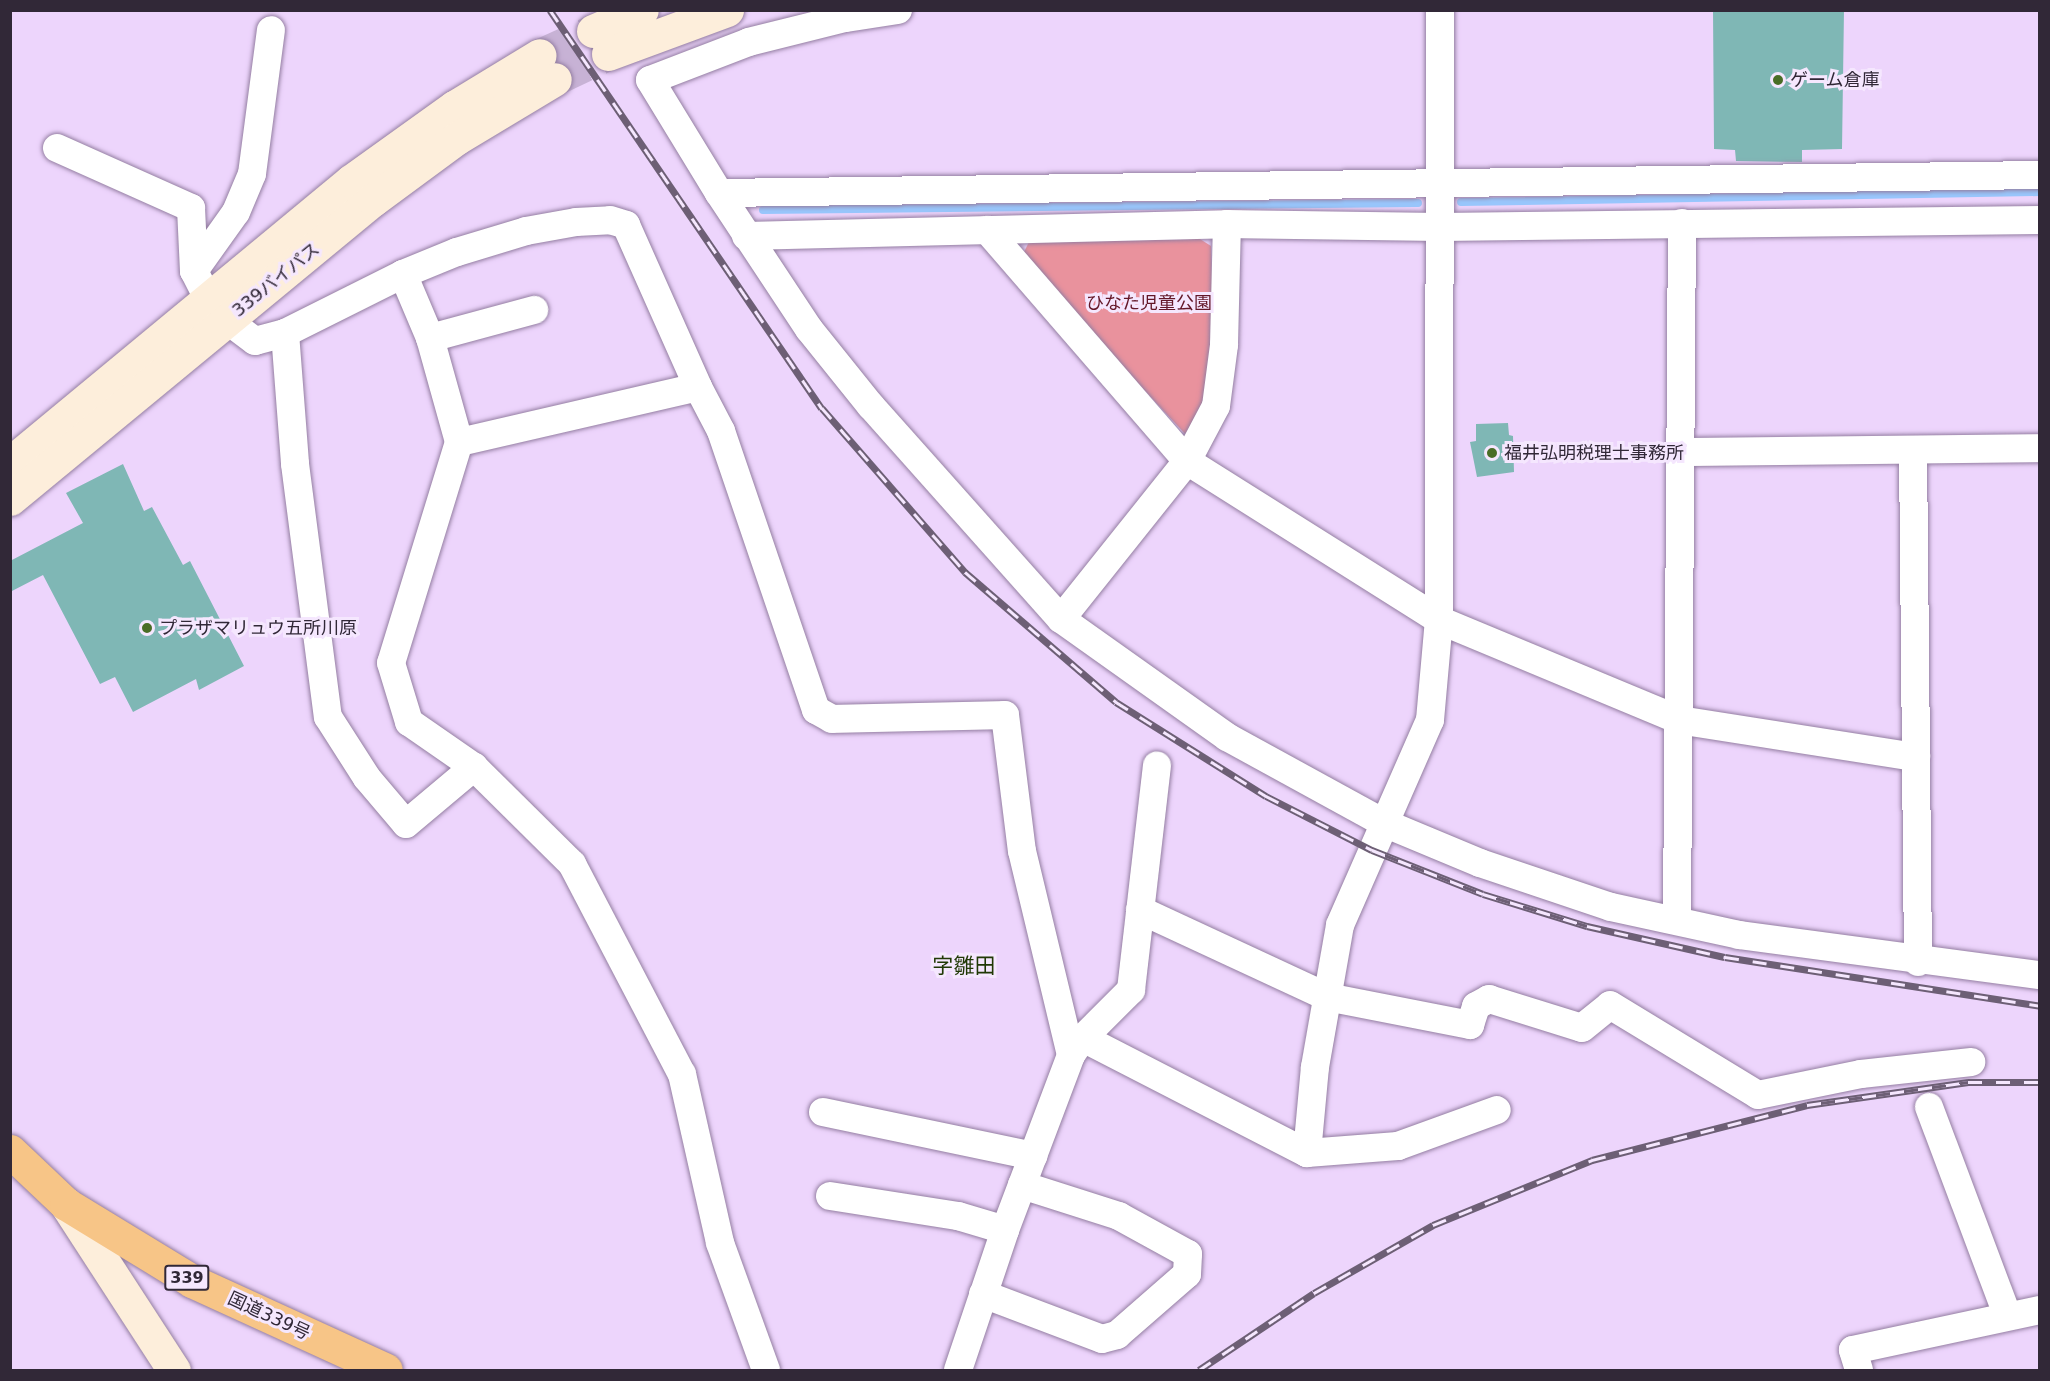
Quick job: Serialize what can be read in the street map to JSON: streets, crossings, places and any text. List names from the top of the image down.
{
  "streets": {
    "highway": ["339", "国道339号"],
    "street": ["339バイパス"]
  },
  "districts": ["字雛田"],
  "parks": ["ひなた児童公園"],
  "places": ["ゲーム倉庫", "福井弘明税理士事務所", "プラザマリュウ五所川原"]
}
